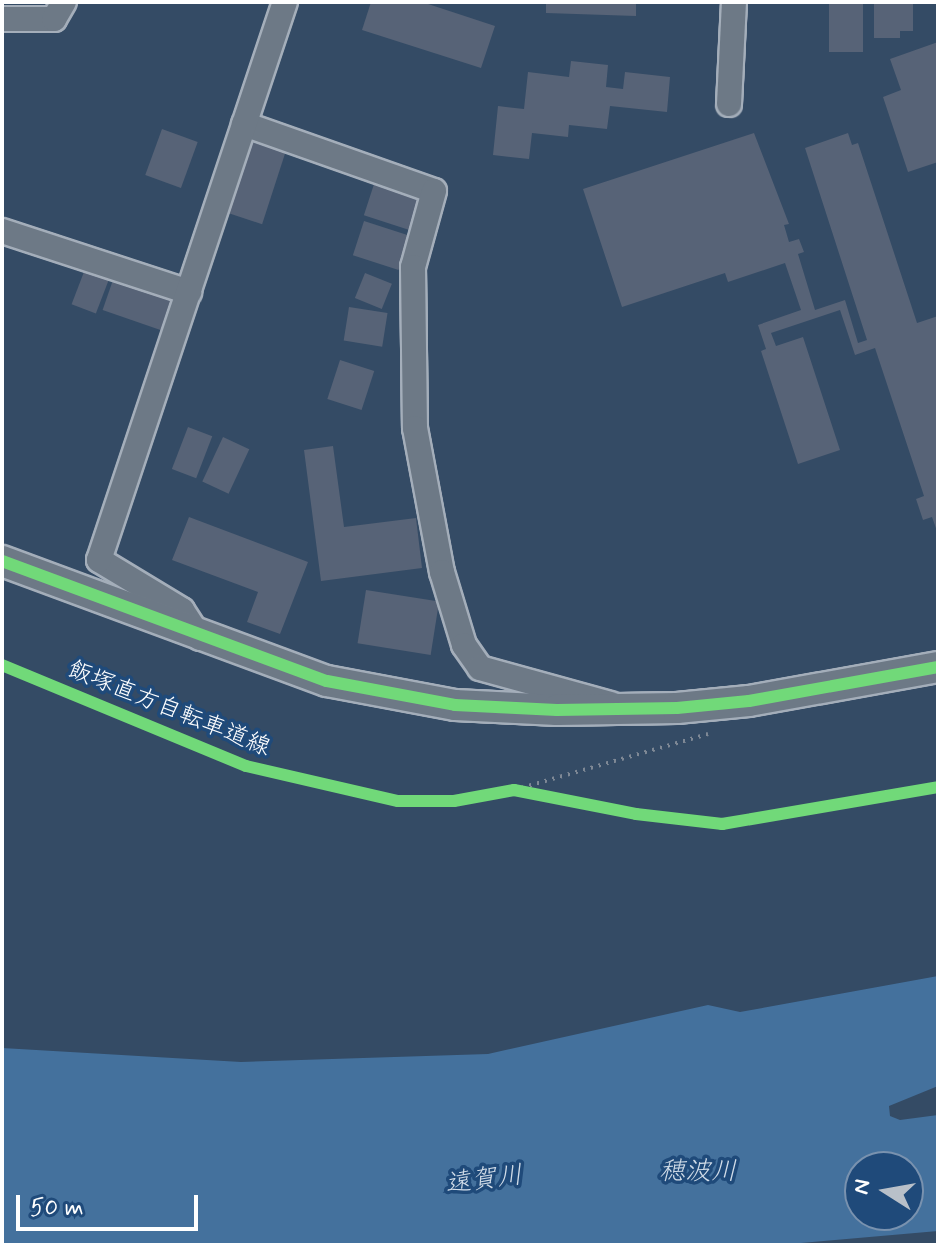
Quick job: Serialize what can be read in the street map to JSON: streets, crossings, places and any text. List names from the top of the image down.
{
  "streets": {
    "cycle path": ["飯塚直方自転車道線"]
  },
  "water": ["穂波川", "遠賀川"],
  "scale_bar": "50 m",
  "north": "left"
}
